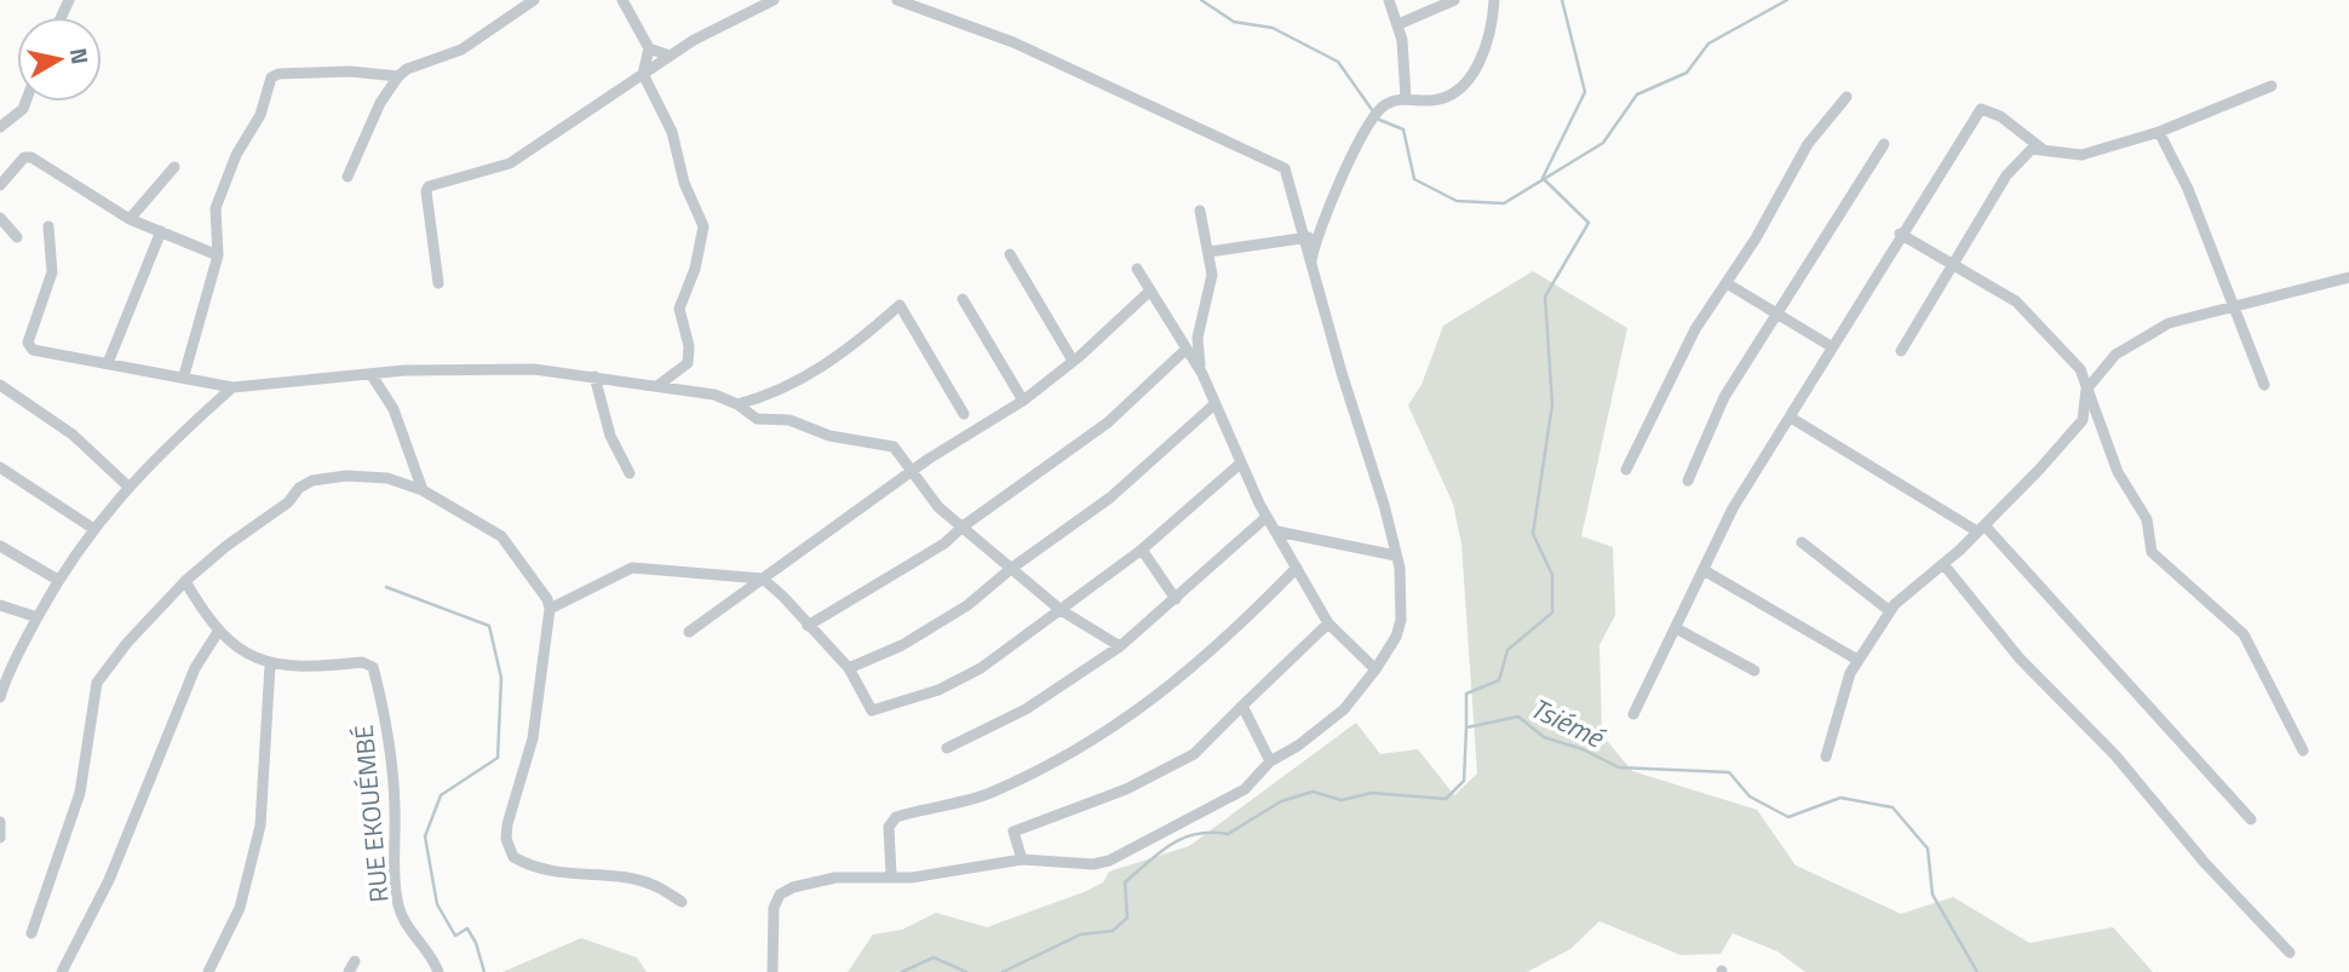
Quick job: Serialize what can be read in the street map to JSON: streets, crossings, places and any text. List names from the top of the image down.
{
  "streets": {
    "street": ["RUE EKOUÉMBÉ"]
  },
  "water": ["Tsiémé"],
  "north": "right"
}
